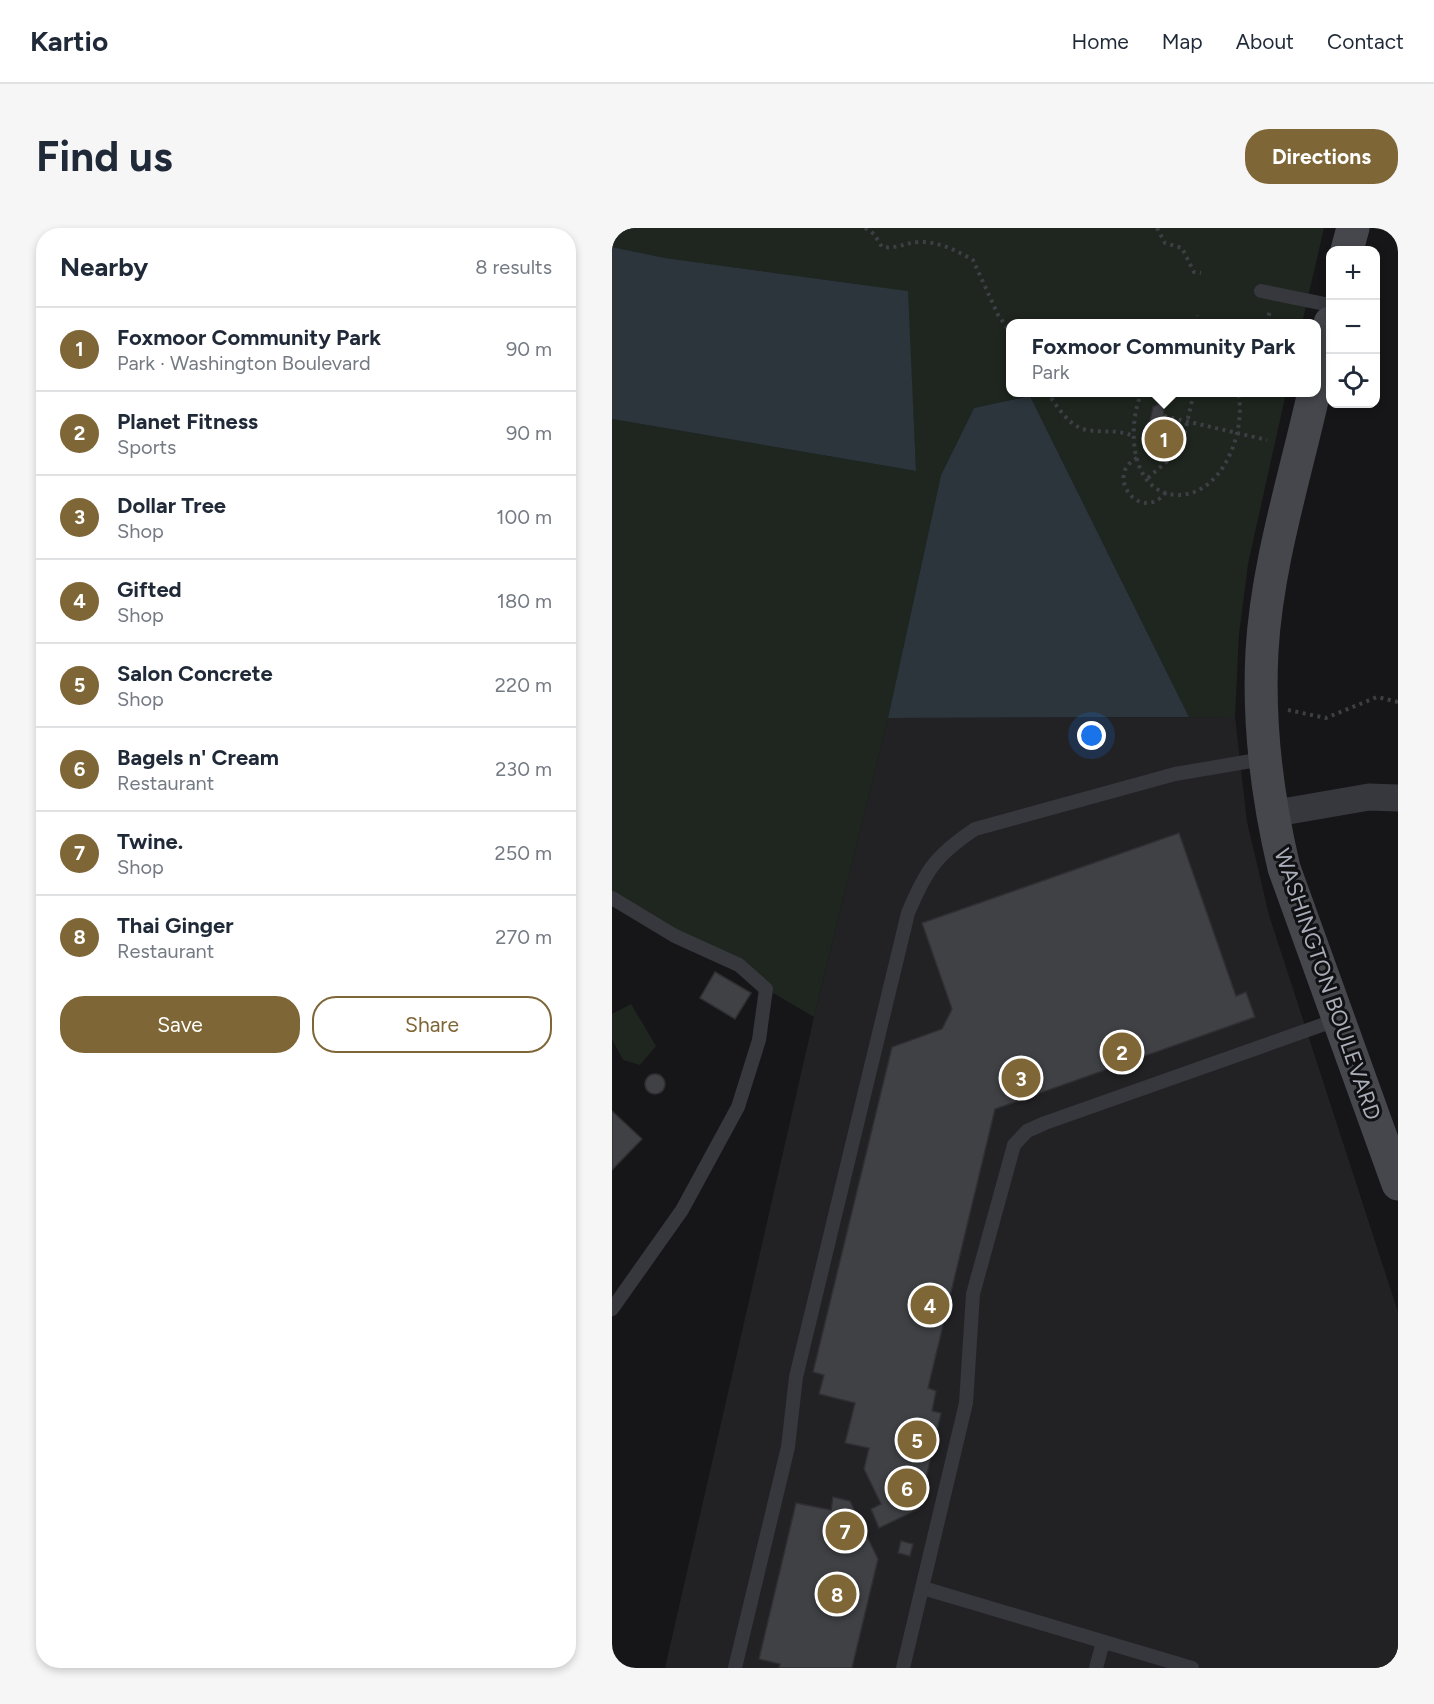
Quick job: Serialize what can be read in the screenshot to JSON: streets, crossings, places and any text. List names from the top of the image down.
{
  "streets": {
    "street": ["WASHINGTON BOULEVARD"]
  },
  "page": {
    "header": "Kartio",
    "nav": [
      "Home",
      "Map",
      "About",
      "Contact"
    ],
    "buttons": [
      "Directions",
      ["Save", "Share"]
    ],
    "title": "Find us",
    "heading": ["Nearby", "8 results"],
    "map_buttons": ["+", "−"],
    "list": [
      {
        "mark": "1",
        "name": "Foxmoor Community Park",
        "note": "Park · Washington Boulevard",
        "value": "90 m"
      },
      {
        "mark": "2",
        "name": "Planet Fitness",
        "note": "Sports",
        "value": "90 m"
      },
      {
        "mark": "3",
        "name": "Dollar Tree",
        "note": "Shop",
        "value": "100 m"
      },
      {
        "mark": "4",
        "name": "Gifted",
        "note": "Shop",
        "value": "180 m"
      },
      {
        "mark": "5",
        "name": "Salon Concrete",
        "note": "Shop",
        "value": "220 m"
      },
      {
        "mark": "6",
        "name": "Bagels n' Cream",
        "note": "Restaurant",
        "value": "230 m"
      },
      {
        "mark": "7",
        "name": "Twine.",
        "note": "Shop",
        "value": "250 m"
      },
      {
        "mark": "8",
        "name": "Thai Ginger",
        "note": "Restaurant",
        "value": "270 m"
      }
    ],
    "popup": ["Foxmoor Community Park", "Park"],
    "pins": [
      "1",
      "2",
      "3",
      "4",
      "5",
      "6",
      "7",
      "8"
    ]
  }
}
